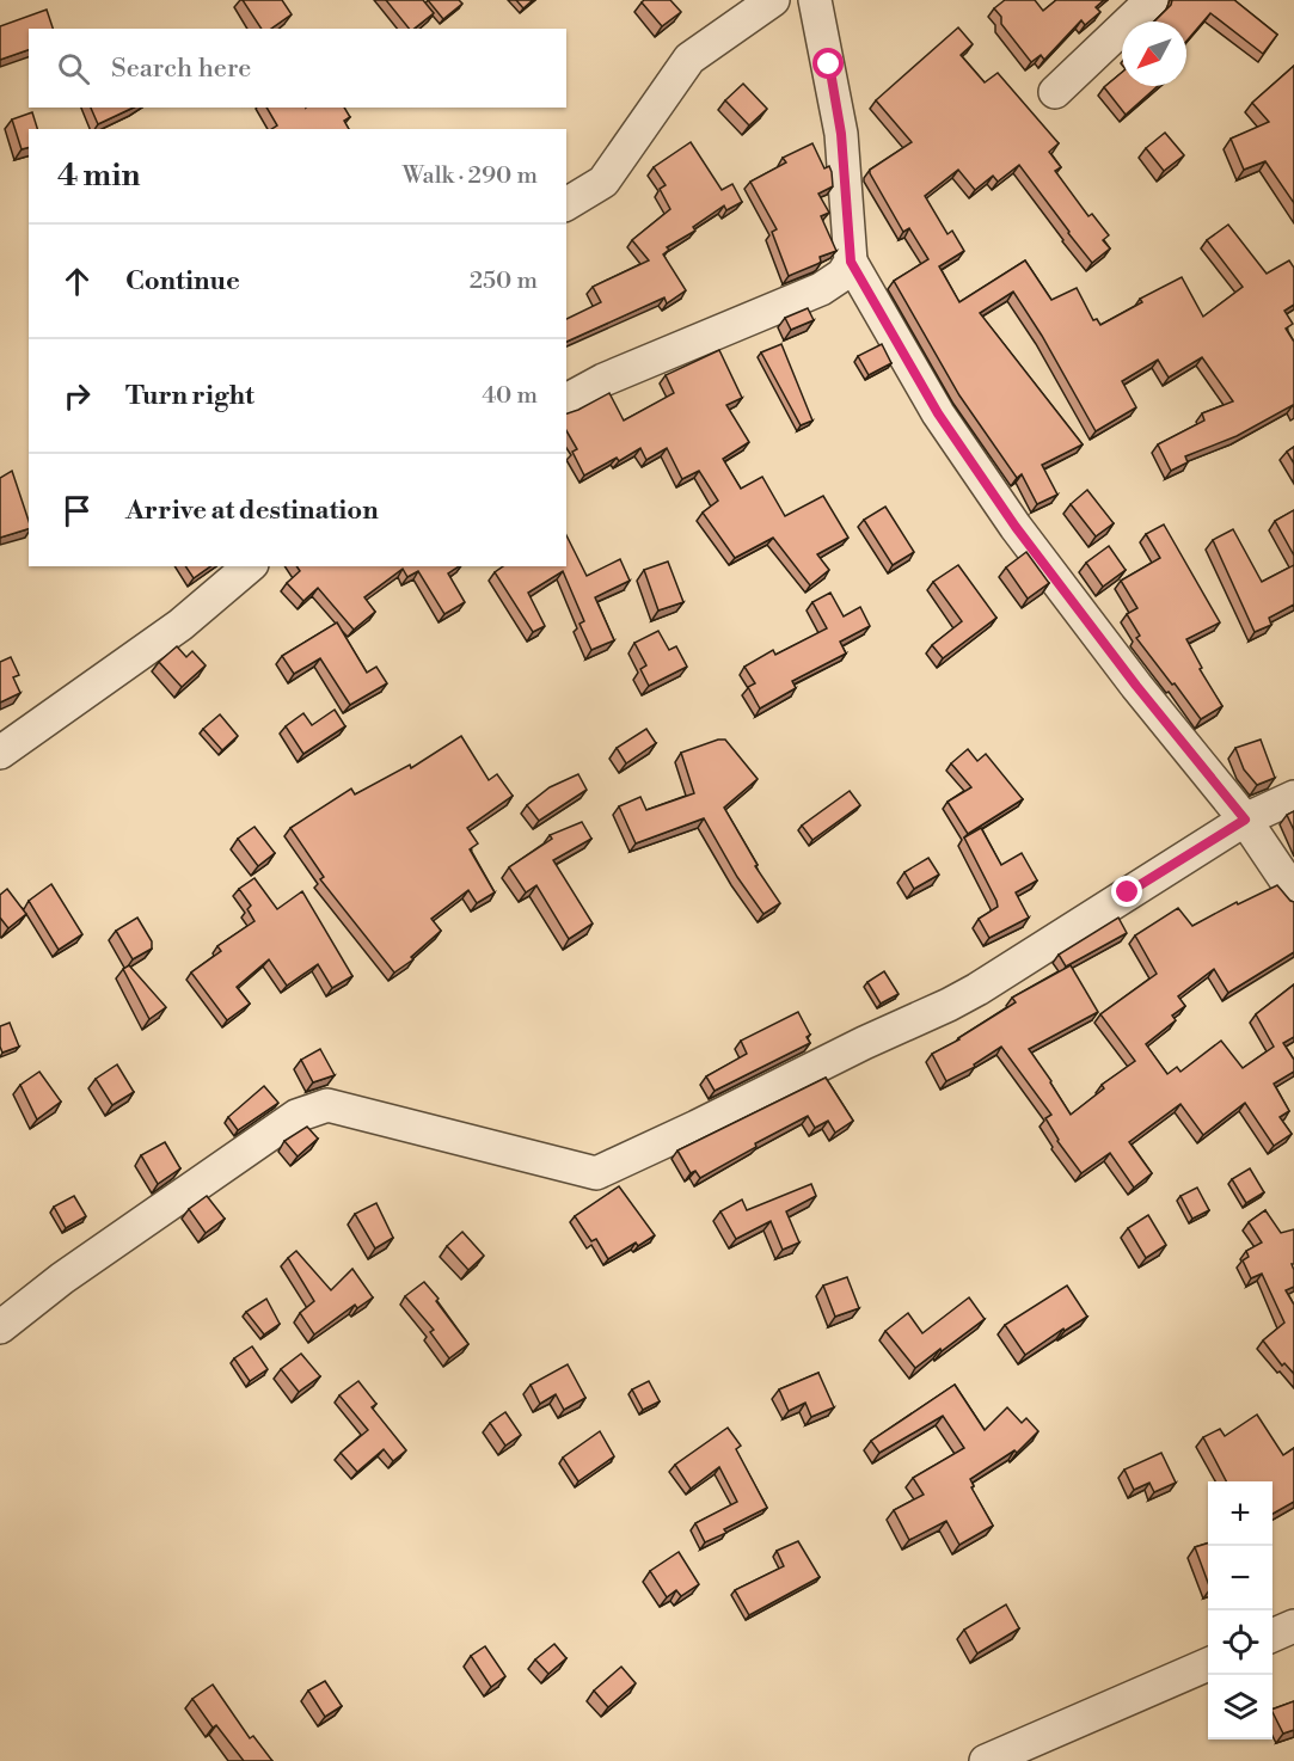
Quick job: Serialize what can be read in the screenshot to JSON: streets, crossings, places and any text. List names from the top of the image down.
{
  "north": "bottom left",
  "page": {
    "search": "Search here",
    "heading": ["4 min", "Walk · 290 m"],
    "list": [
      ["Continue", "250 m"],
      ["Turn right", "40 m"],
      "Arrive at destination"
    ],
    "map_buttons": ["+", "−"]
  }
}
